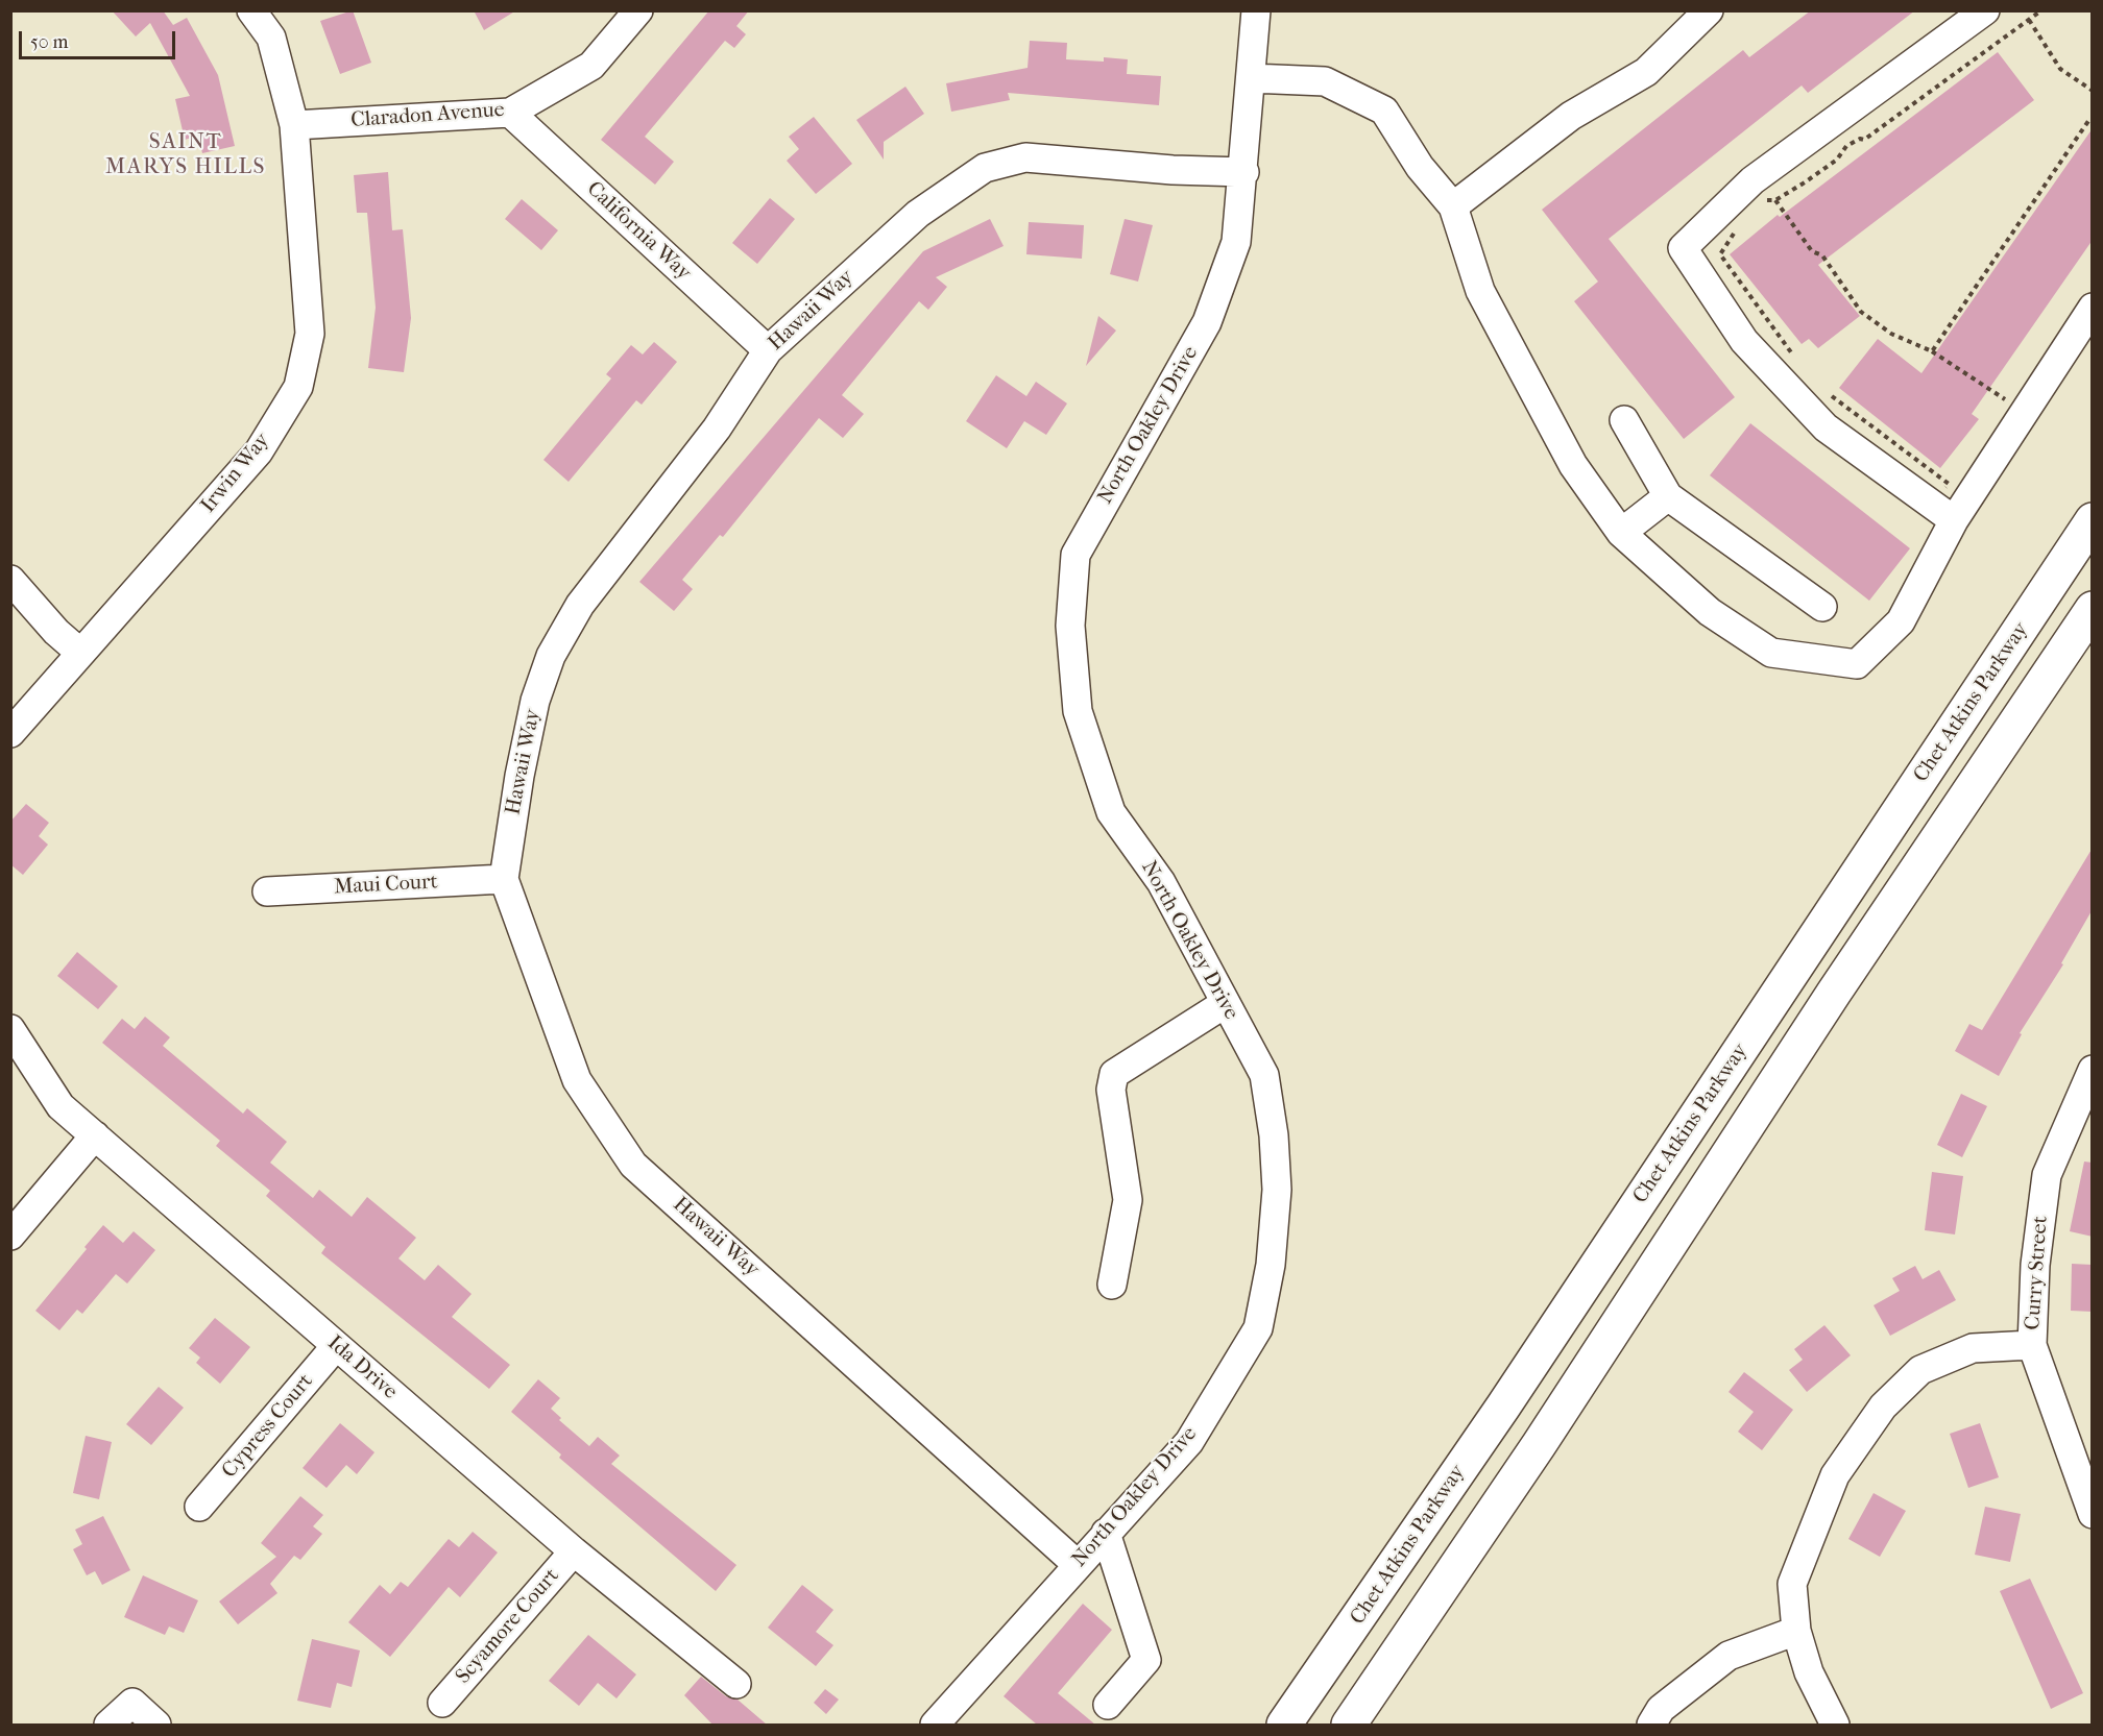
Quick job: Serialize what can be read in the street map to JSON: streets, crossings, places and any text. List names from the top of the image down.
{
  "streets": {
    "highway": ["Chet Atkins Parkway"],
    "street": [
      "Claradon Avenue",
      "California Way",
      "Hawaii Way",
      "North Oakley Drive",
      "Irwin Way",
      "Maui Court",
      "Curry Street",
      "Ida Drive",
      "Cypress Court",
      "Scyamore Court"
    ]
  },
  "crossings": [
    ["Claradon Avenue", "California Way"],
    ["Claradon Avenue", "Irwin Way"],
    ["California Way", "Hawaii Way"],
    ["Hawaii Way", "North Oakley Drive"],
    ["Hawaii Way", "Maui Court"],
    ["Ida Drive", "Cypress Court"],
    ["Ida Drive", "Scyamore Court"]
  ],
  "districts": ["SAINT MARYS HILLS"],
  "scale_bar": "50 m"
}
